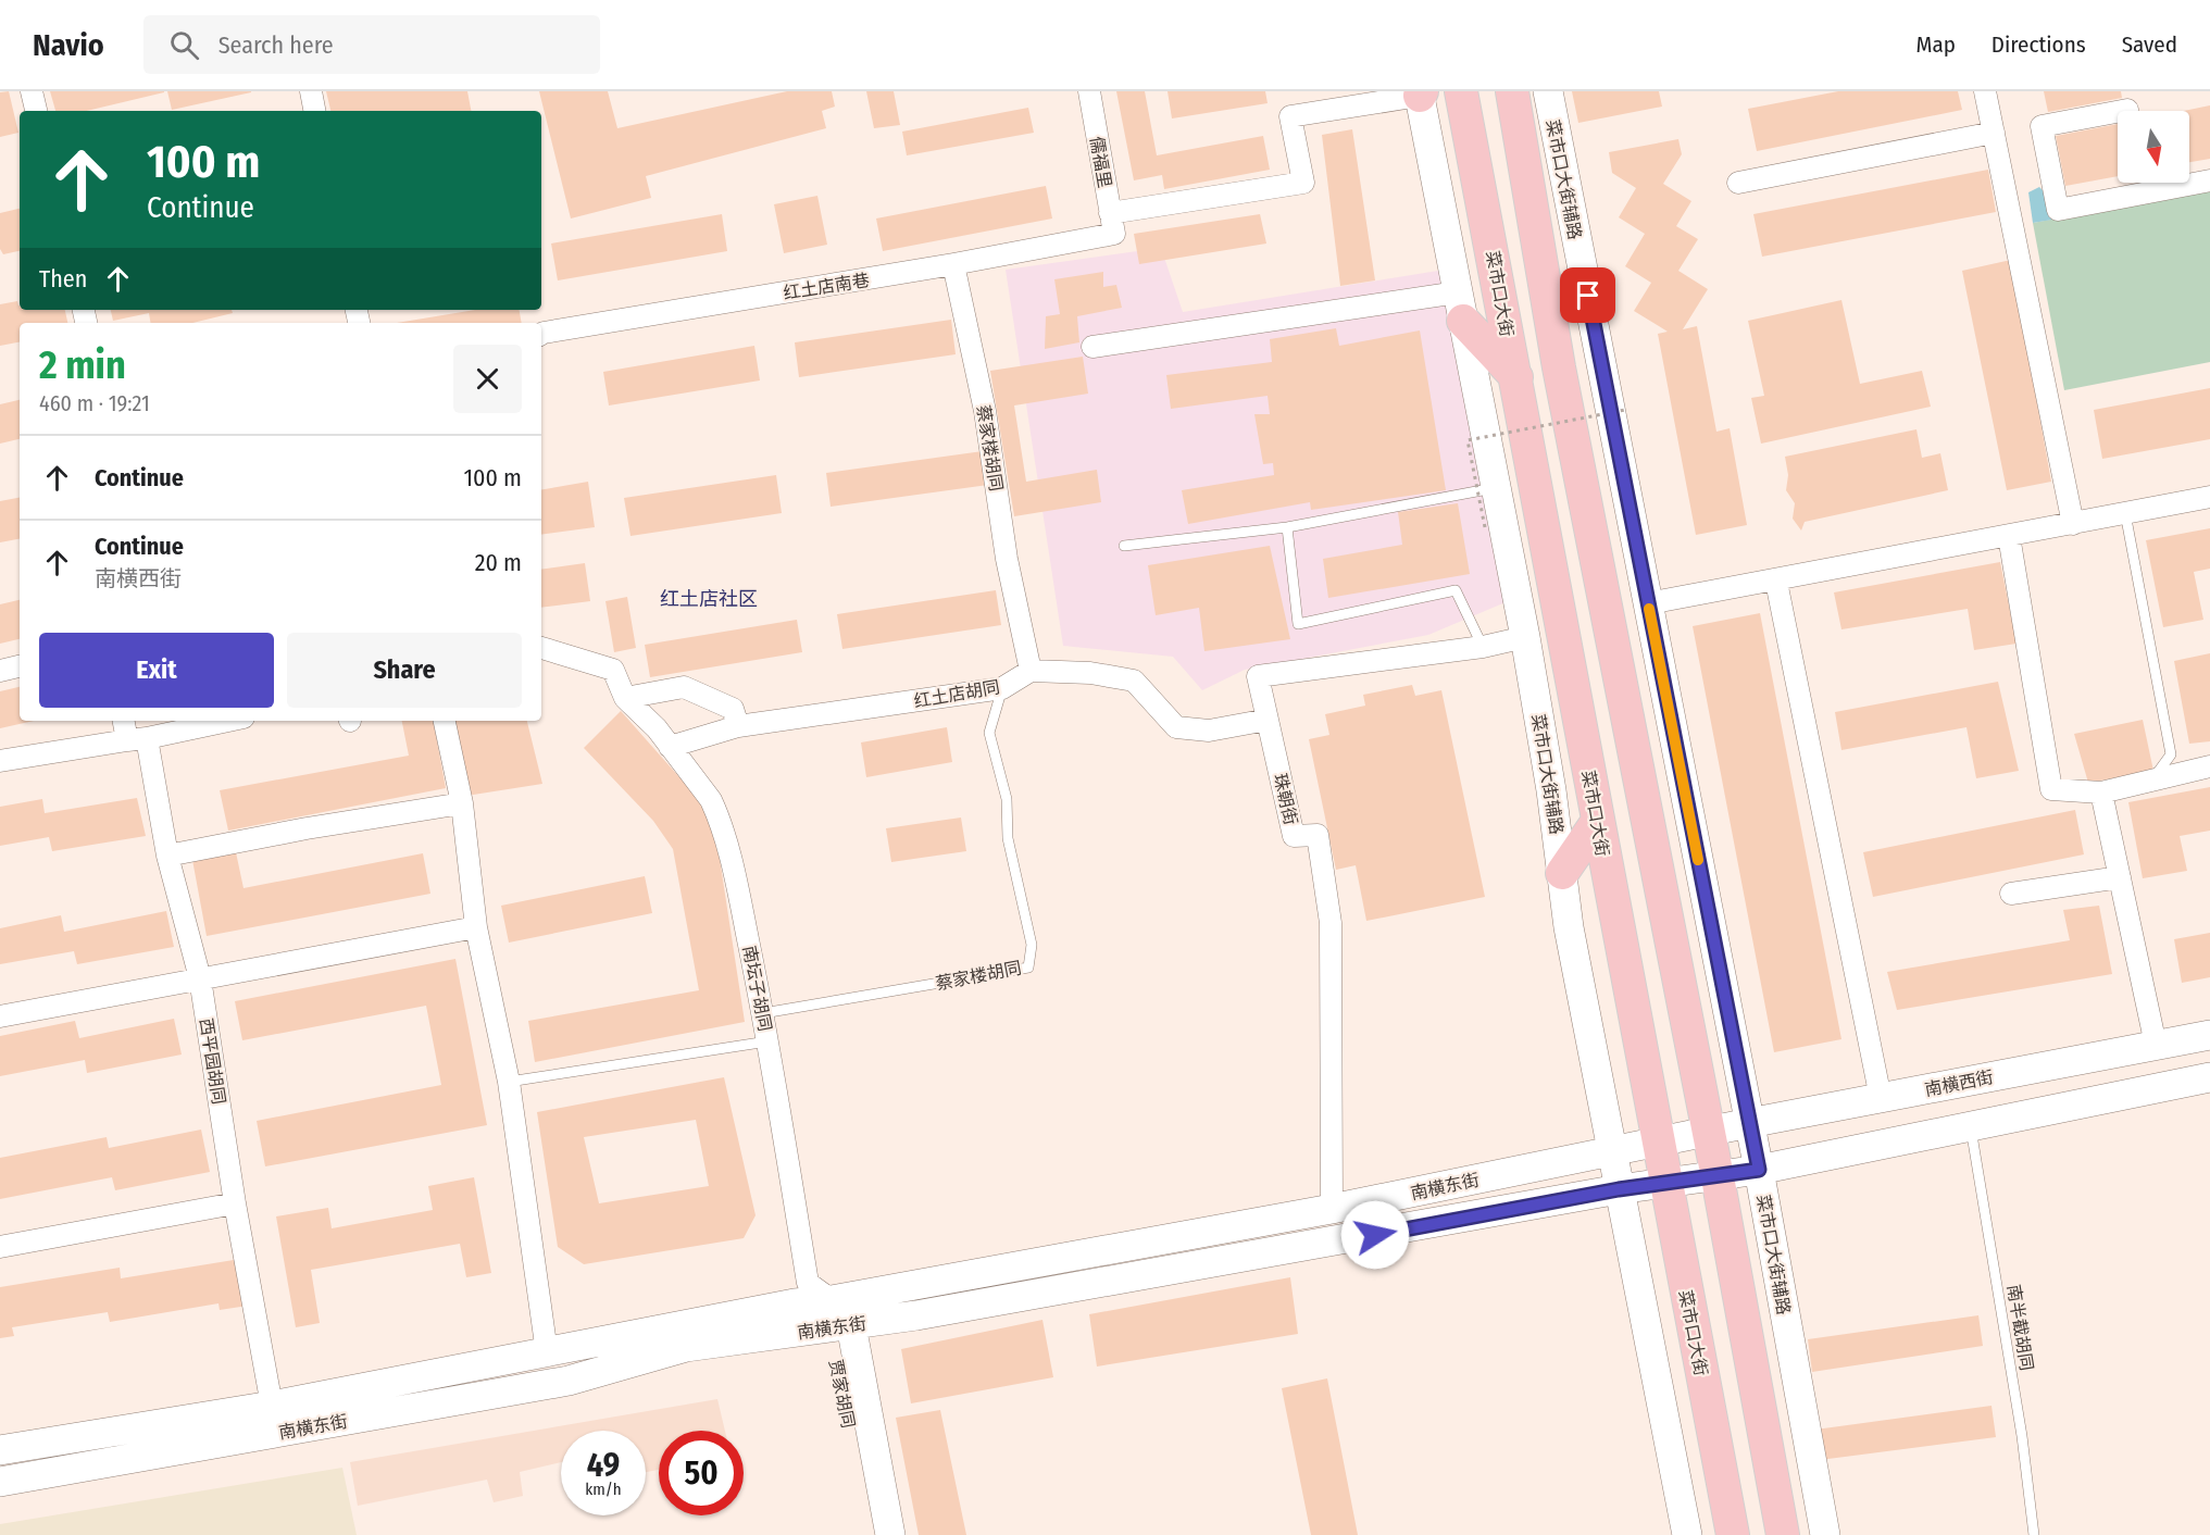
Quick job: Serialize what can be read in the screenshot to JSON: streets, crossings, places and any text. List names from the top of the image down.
{
  "streets": {
    "main road": [
      "菜市口大街辅路",
      "菜市口大街",
      "南横西街",
      "南横东街",
      "贾家胡同"
    ],
    "street": [
      "儒福里",
      "红土店南巷",
      "蔡家楼胡同",
      "红土店胡同",
      "珠朝街",
      "南坛子胡同",
      "西平园胡同"
    ],
    "lane": ["南半截胡同"]
  },
  "crossings": [
    ["儒福里", "红土店南巷"],
    ["菜市口大街辅路", "红土店南巷"],
    ["菜市口大街辅路", "珠朝街"],
    ["菜市口大街辅路", "南横西街"],
    ["菜市口大街辅路", "南横东街"],
    ["红土店南巷", "蔡家楼胡同"],
    ["菜市口大街", "南横西街"],
    ["菜市口大街", "南横东街"],
    ["蔡家楼胡同", "红土店胡同"],
    ["蔡家楼胡同", "南坛子胡同"],
    ["红土店胡同", "南坛子胡同"],
    ["珠朝街", "南横东街"],
    ["南坛子胡同", "南横东街"],
    ["南坛子胡同", "贾家胡同"],
    ["西平园胡同", "南横东街"],
    ["南横西街", "南横东街"],
    ["南横东街", "贾家胡同"]
  ],
  "districts": ["红土店社区"],
  "north": "bottom",
  "page": {
    "header": "Navio",
    "search": "Search here",
    "nav": ["Map", "Directions", "Saved"],
    "turn": ["100 m", "Continue"],
    "then": "Then",
    "heading": ["2 min", "460 m · 19:21"],
    "list": [
      {
        "name": "Continue",
        "value": "100 m"
      },
      {
        "name": "Continue",
        "note": "南横西街",
        "value": "20 m"
      }
    ],
    "buttons": ["Exit", "Share"],
    "speed": "49 km/h",
    "limit": "50"
  }
}
